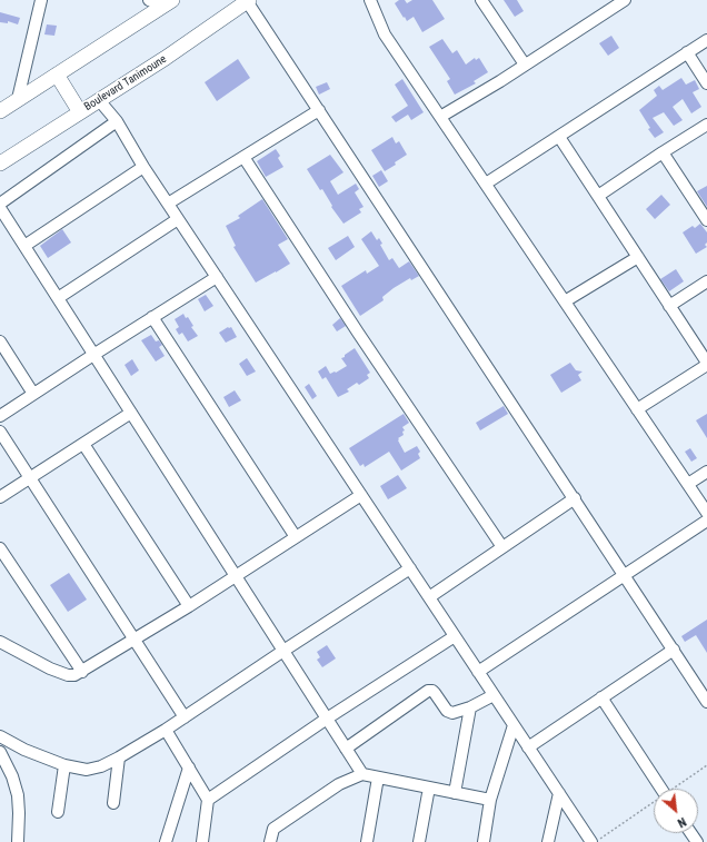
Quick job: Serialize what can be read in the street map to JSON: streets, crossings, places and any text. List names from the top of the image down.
{
  "streets": {
    "main road": ["Boulevard Tanimoune"]
  },
  "north": "bottom right"
}
